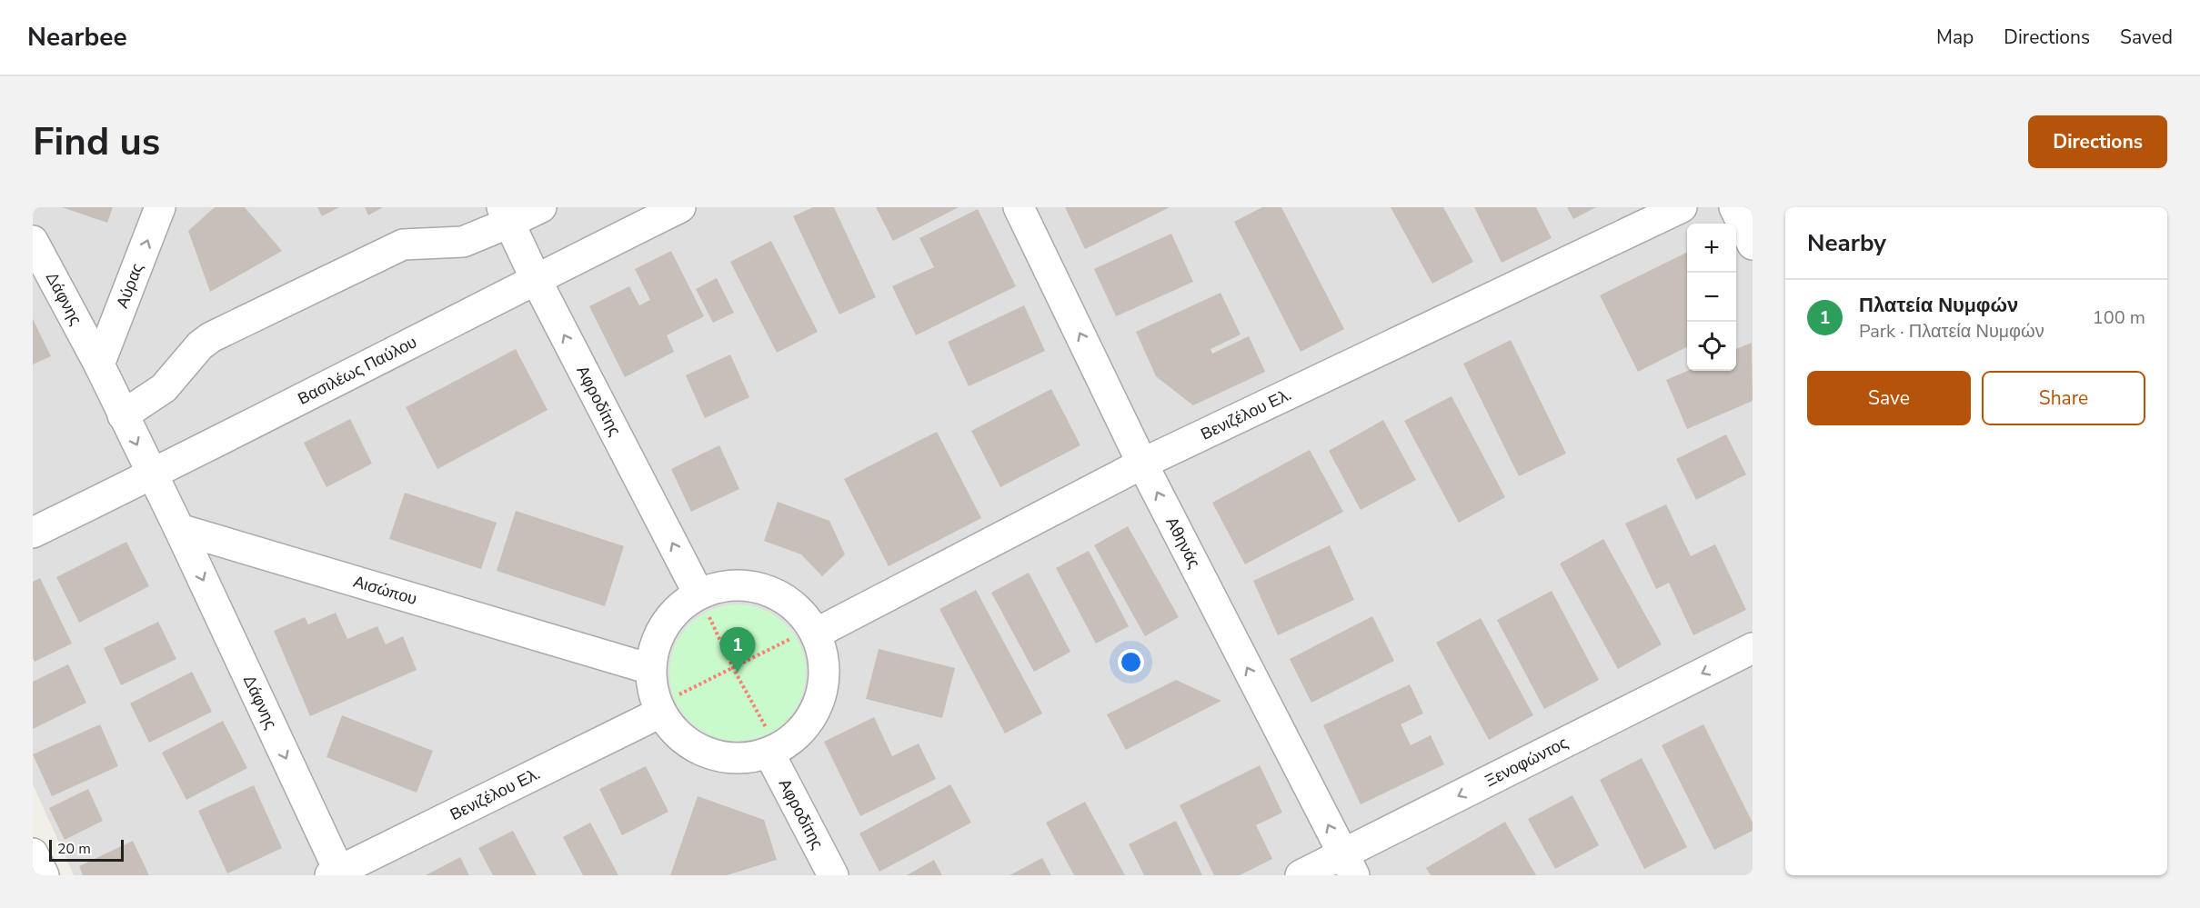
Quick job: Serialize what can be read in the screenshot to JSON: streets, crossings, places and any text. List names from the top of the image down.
{
  "streets": {
    "street": [
      "Αύρας",
      "Δάφνης",
      "Βασιλέως Παύλου",
      "Αφροδίτης",
      "Βενιζέλου Ελ.",
      "Αθηνάς",
      "Αισώπου",
      "Ξενοφώντος"
    ]
  },
  "crossings": [
    ["Αύρας", "Δάφνης"],
    ["Δάφνης", "Βασιλέως Παύλου"],
    ["Δάφνης", "Βενιζέλου Ελ."],
    ["Δάφνης", "Αισώπου"],
    ["Βασιλέως Παύλου", "Αφροδίτης"],
    ["Βενιζέλου Ελ.", "Αθηνάς"],
    ["Αθηνάς", "Ξενοφώντος"]
  ],
  "one_way": [
    "Αύρας",
    "Δάφνης",
    "Αφροδίτης",
    "Αθηνάς",
    "Ξενοφώντος"
  ],
  "scale_bar": "20 m",
  "page": {
    "header": "Nearbee",
    "nav": ["Map", "Directions", "Saved"],
    "buttons": [
      "Directions",
      ["Save", "Share"]
    ],
    "title": "Find us",
    "heading": "Nearby",
    "map_buttons": ["+", "−"],
    "list": [
      {
        "mark": "1",
        "name": "Πλατεία Νυμφών",
        "note": "Park · Πλατεία Νυμφών",
        "value": "100 m"
      }
    ],
    "pins": "1",
    "scale": "20 m"
  }
}
